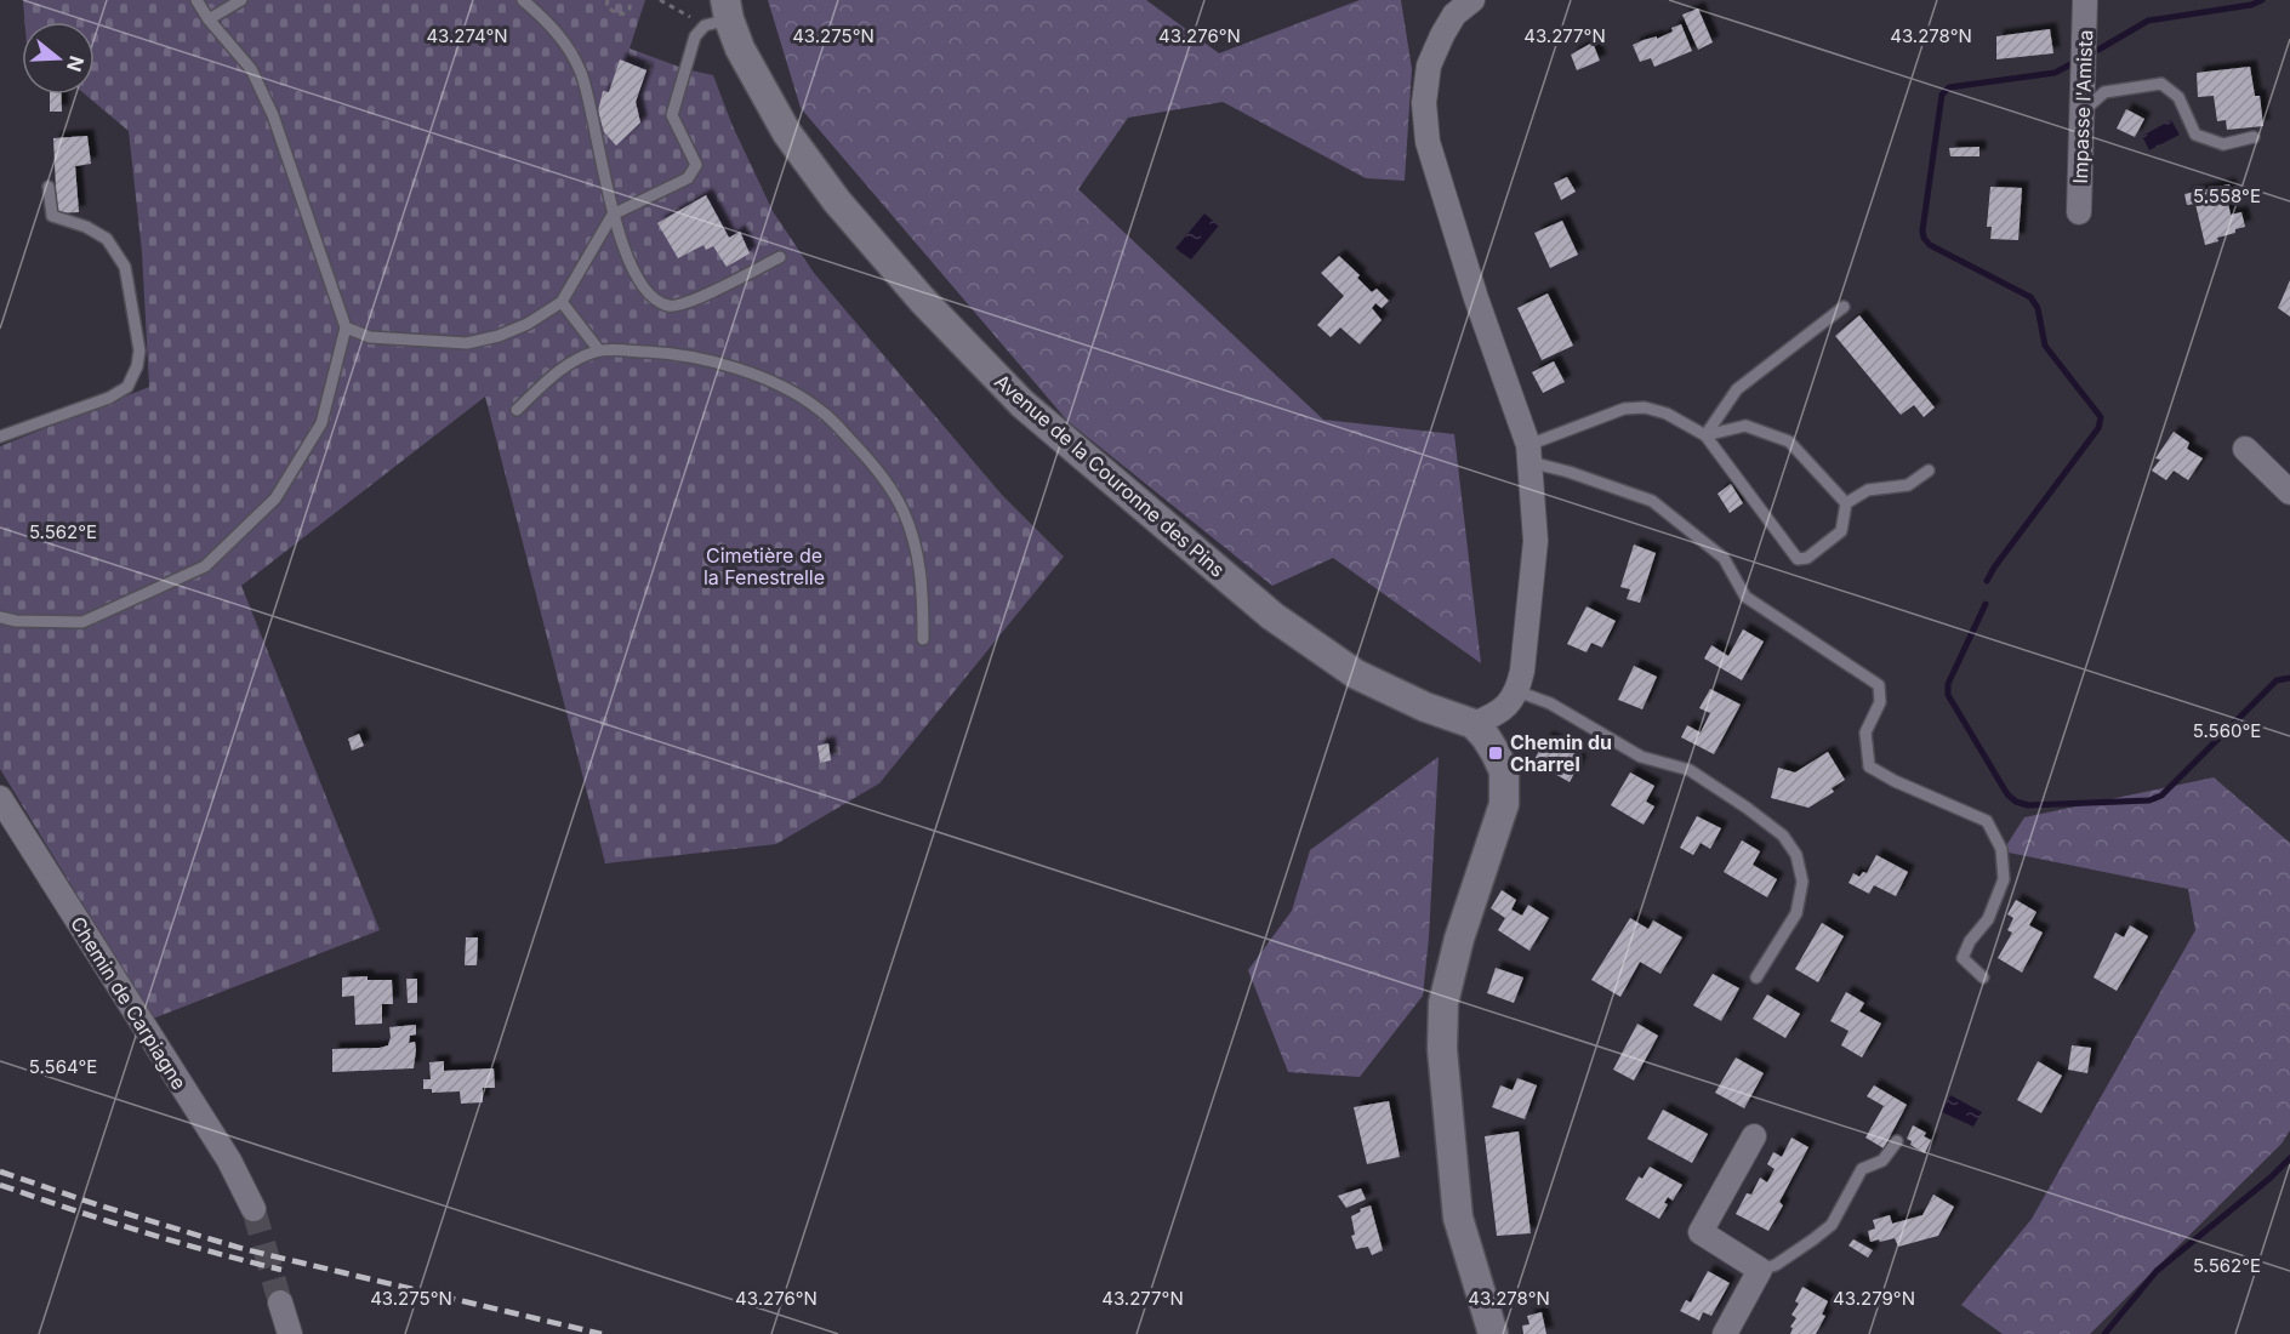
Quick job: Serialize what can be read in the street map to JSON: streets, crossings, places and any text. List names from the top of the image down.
{
  "streets": {
    "street": ["Impasse l'Amista", "Avenue de la Couronne des Pins", "Chemin de Carpiagne"]
  },
  "parks": ["Cimetière de la Fenestrelle"],
  "places": {
    "transit": ["Chemin du Charrel"]
  },
  "north": "right",
  "coordinates": [
    "43.274°N",
    "43.275°N",
    "43.276°N",
    "43.277°N",
    "43.278°N",
    "5.558°E",
    "5.562°E",
    "5.560°E",
    "5.564°E",
    "43.279°N"
  ]
}
